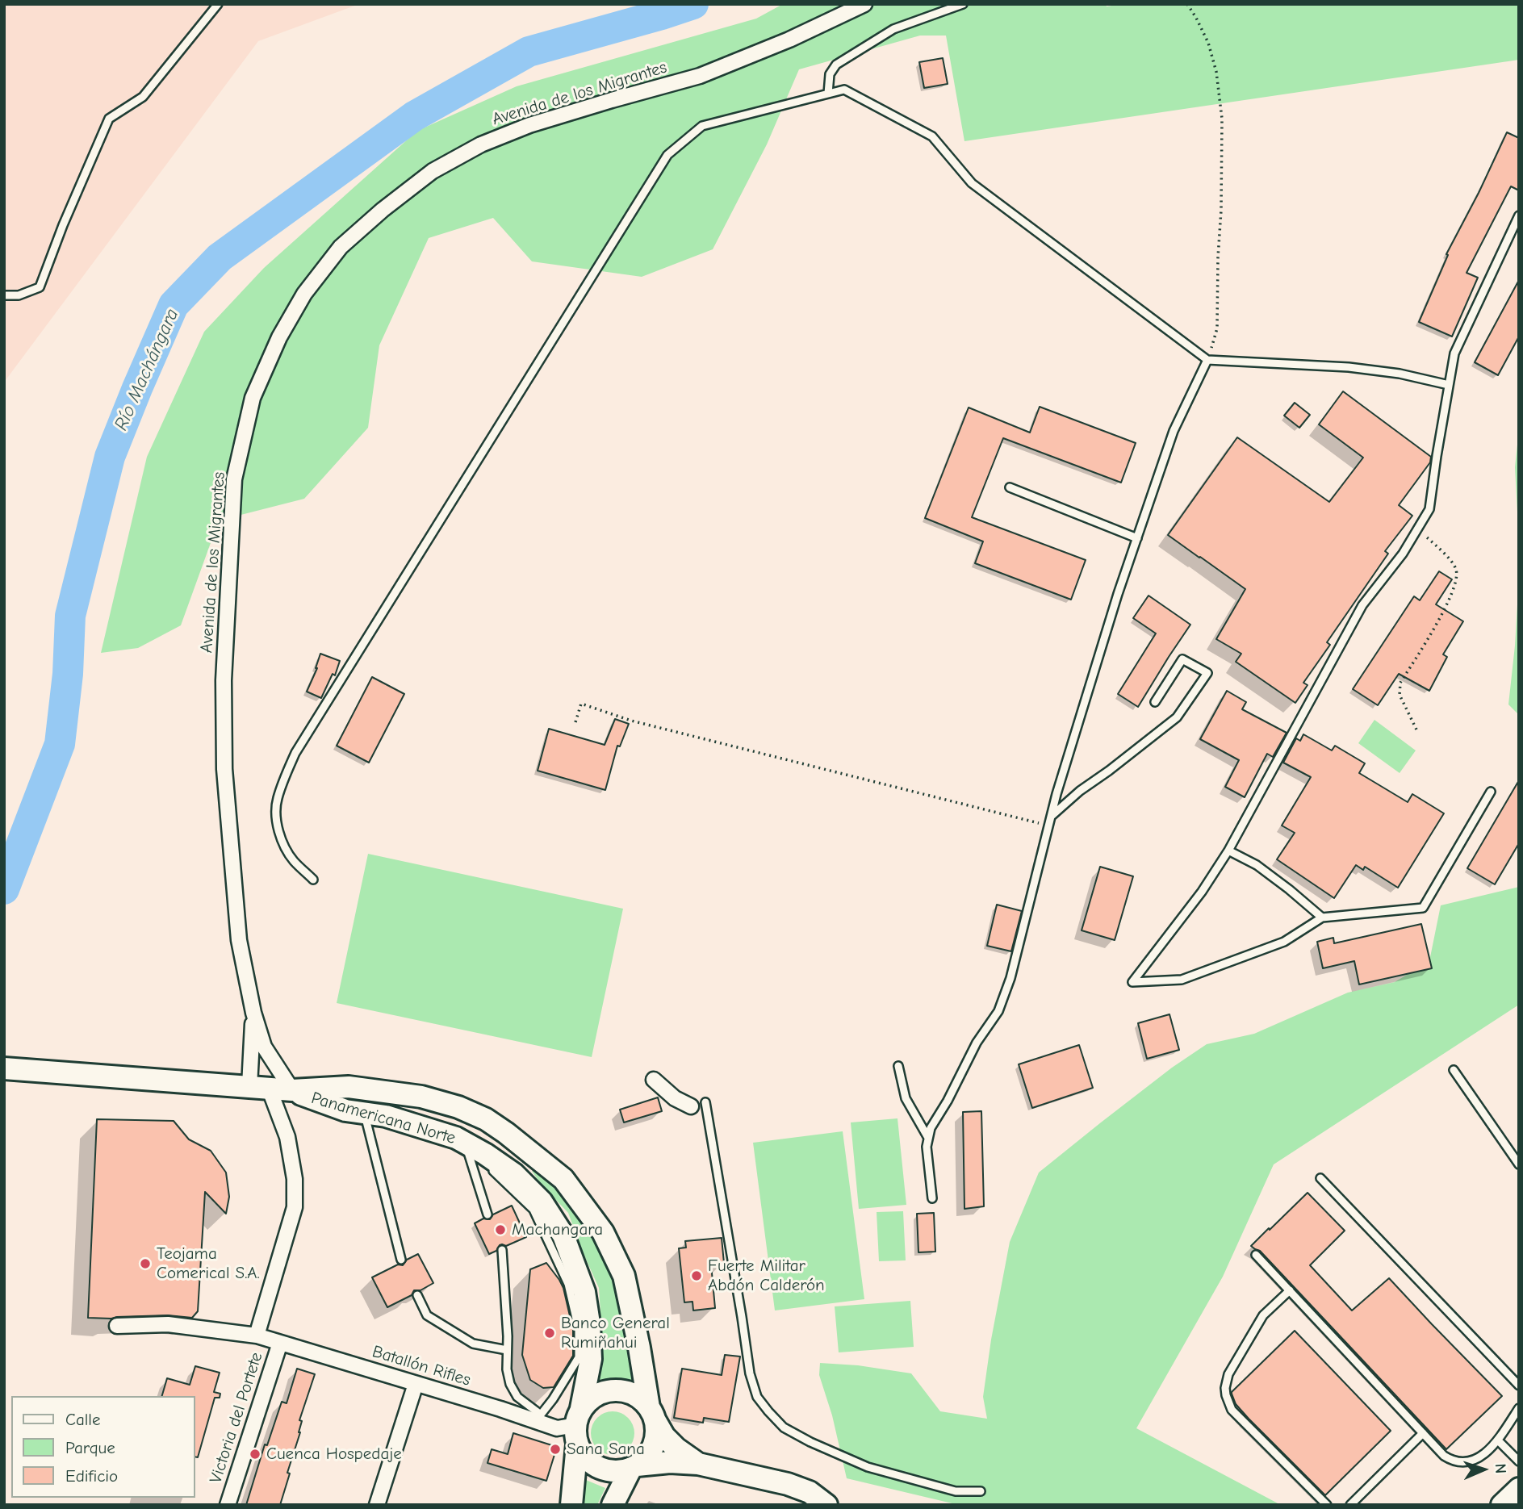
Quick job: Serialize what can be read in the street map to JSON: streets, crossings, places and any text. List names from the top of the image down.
{
  "streets": {
    "main road": ["Panamericana Norte"],
    "street": ["Avenida de los Migrantes", "Batallón Rifles", "Victoria del Portete"]
  },
  "crossings": [
    ["Panamericana Norte", "Batallón Rifles"],
    ["Panamericana Norte", "Victoria del Portete"],
    ["Batallón Rifles", "Victoria del Portete"]
  ],
  "water": ["Río Machángara"],
  "places": [
    "Machangara",
    "Teojama Comerical S.A.",
    "Fuerte Militar Abdón Calderón",
    "Banco General Rumiñahui",
    "Sana Sana",
    "Cuenca Hospedaje"
  ],
  "legend": ["Calle", "Parque", "Edificio"],
  "north": "right"
}
